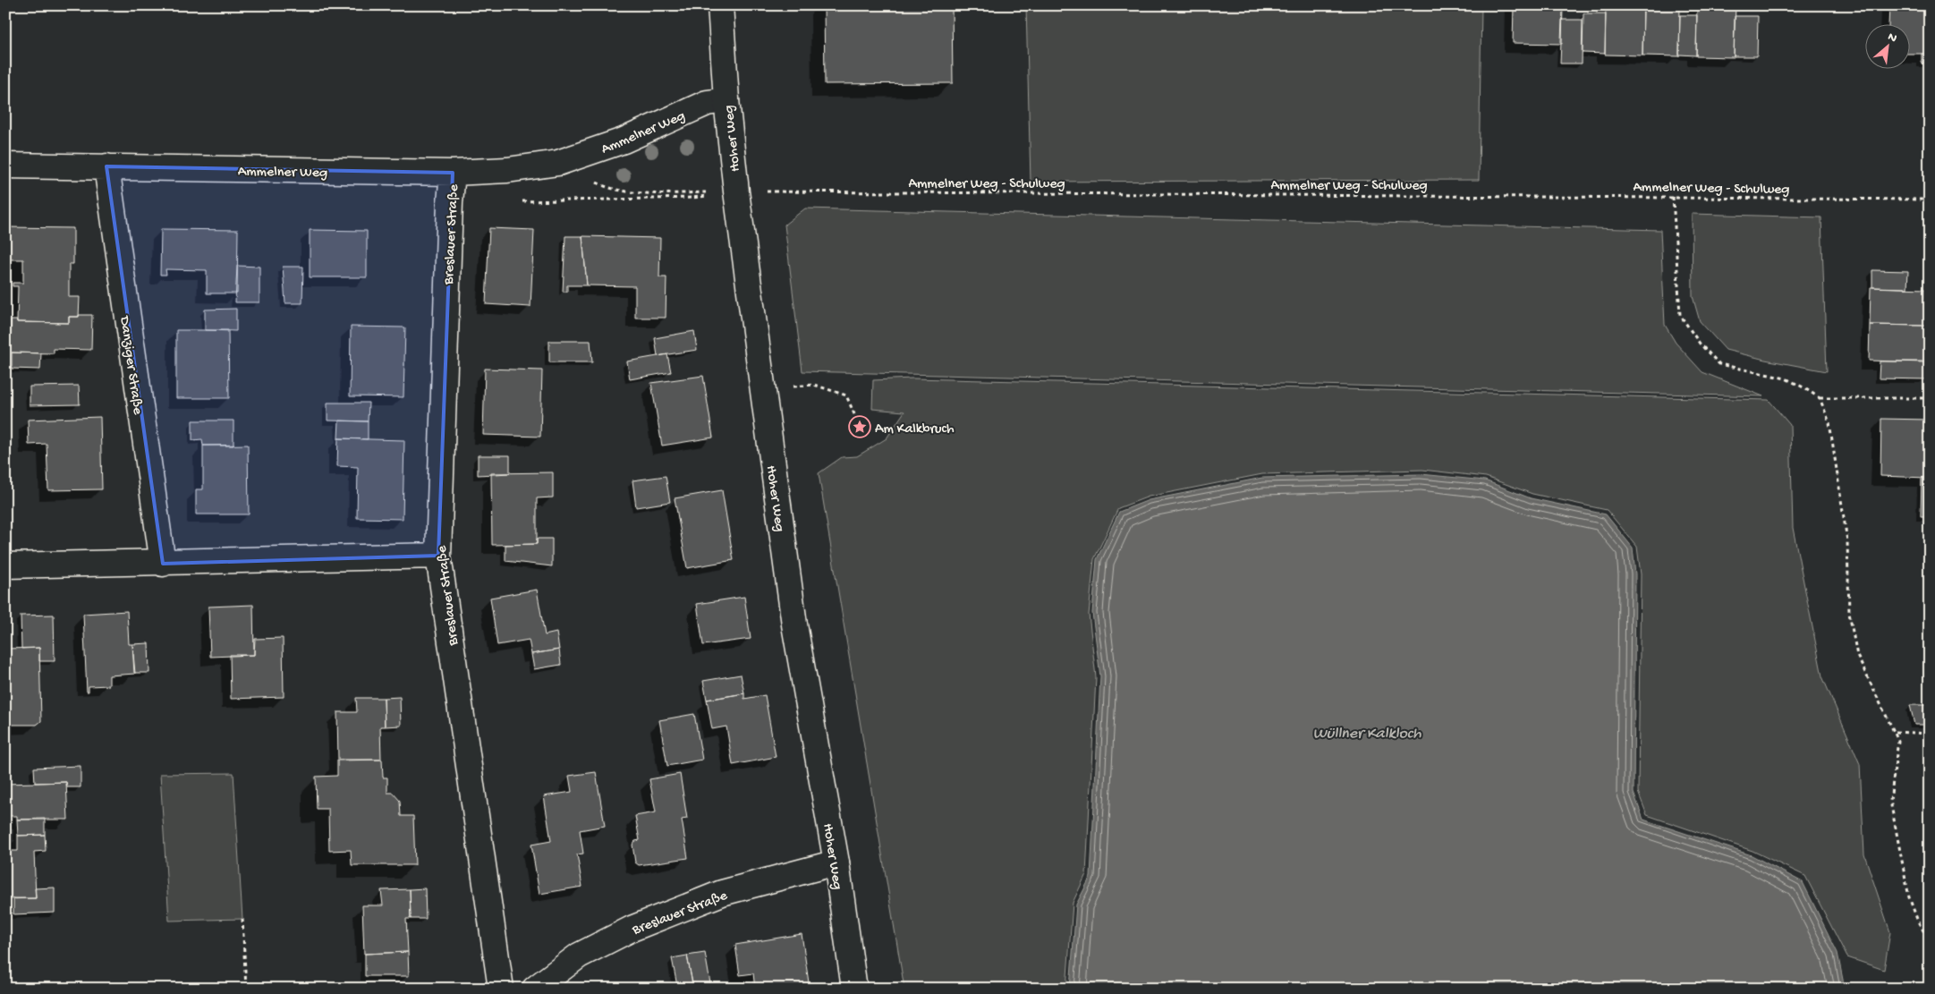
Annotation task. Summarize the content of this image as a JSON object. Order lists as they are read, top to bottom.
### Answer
{
  "streets": {
    "street": [
      "Ammelner Weg",
      "Hoher Weg",
      "Breslauer Straße",
      "Danziger Straße"
    ],
    "path": ["Ammelner Weg - Schulweg"]
  },
  "crossings": [
    ["Ammelner Weg", "Hoher Weg"],
    ["Ammelner Weg", "Breslauer Straße"],
    ["Ammelner Weg", "Danziger Straße"],
    ["Hoher Weg", "Breslauer Straße"]
  ],
  "water": ["Wüllner Kalkloch"],
  "places": {
    "place": ["Am Kalkbruch"]
  },
  "north": "top right"
}
